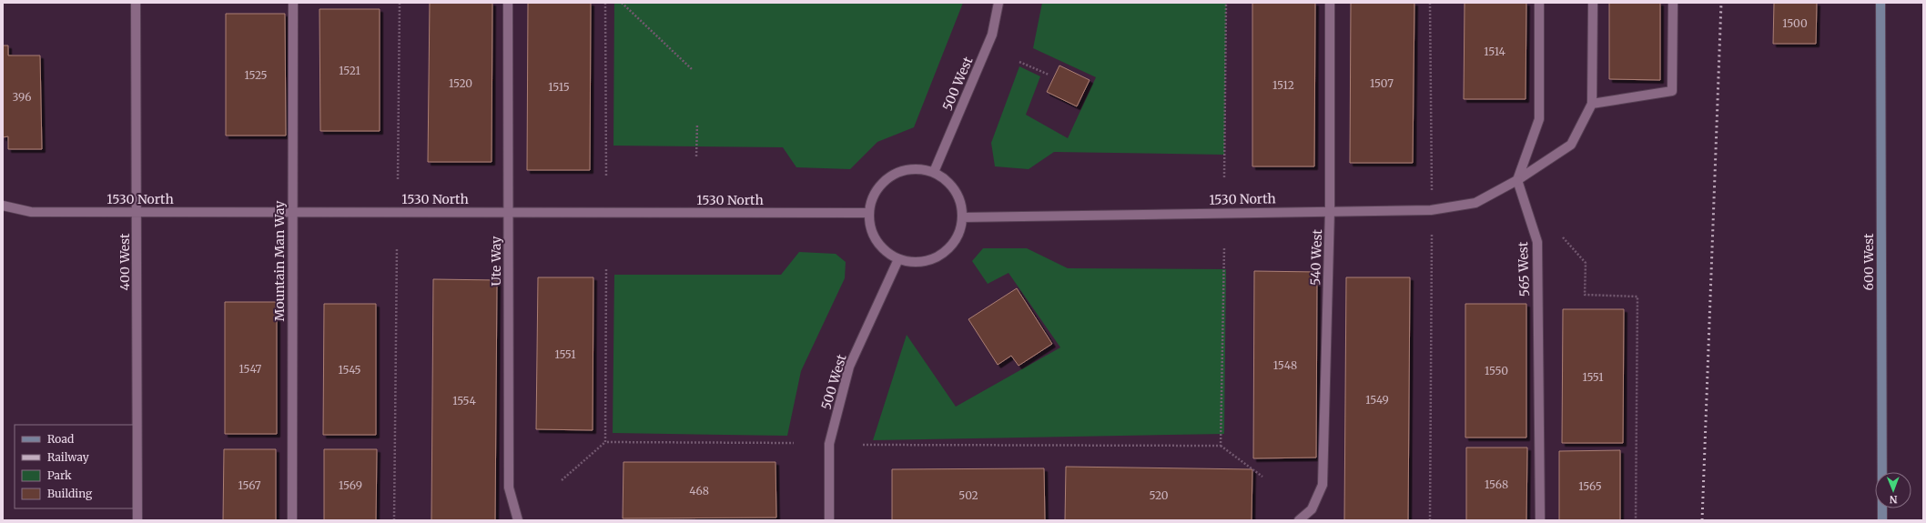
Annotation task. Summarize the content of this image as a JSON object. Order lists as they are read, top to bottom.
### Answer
{
  "streets": {
    "street": [
      "500 West",
      "1530 North",
      "540 West",
      "Mountain Man Way",
      "Ute Way",
      "400 West",
      "600 West",
      "565 West"
    ]
  },
  "crossings": [
    ["500 West", "1530 North"],
    ["1530 North", "540 West"],
    ["1530 North", "Mountain Man Way"],
    ["1530 North", "Ute Way"],
    ["1530 North", "400 West"],
    ["1530 North", "565 West"]
  ],
  "house_numbers": [
    "1500",
    "1514",
    "1521",
    "1525",
    "1520",
    "1507",
    "1512",
    "1515",
    "396",
    "1551",
    "1548",
    "1547",
    "1545",
    "1550",
    "1551",
    "1549",
    "1554",
    "1568",
    "1567",
    "1569",
    "1565",
    "468",
    "502",
    "520"
  ],
  "legend": [
    "Road",
    "Railway",
    "Park",
    "Building"
  ],
  "north": "bottom"
}
